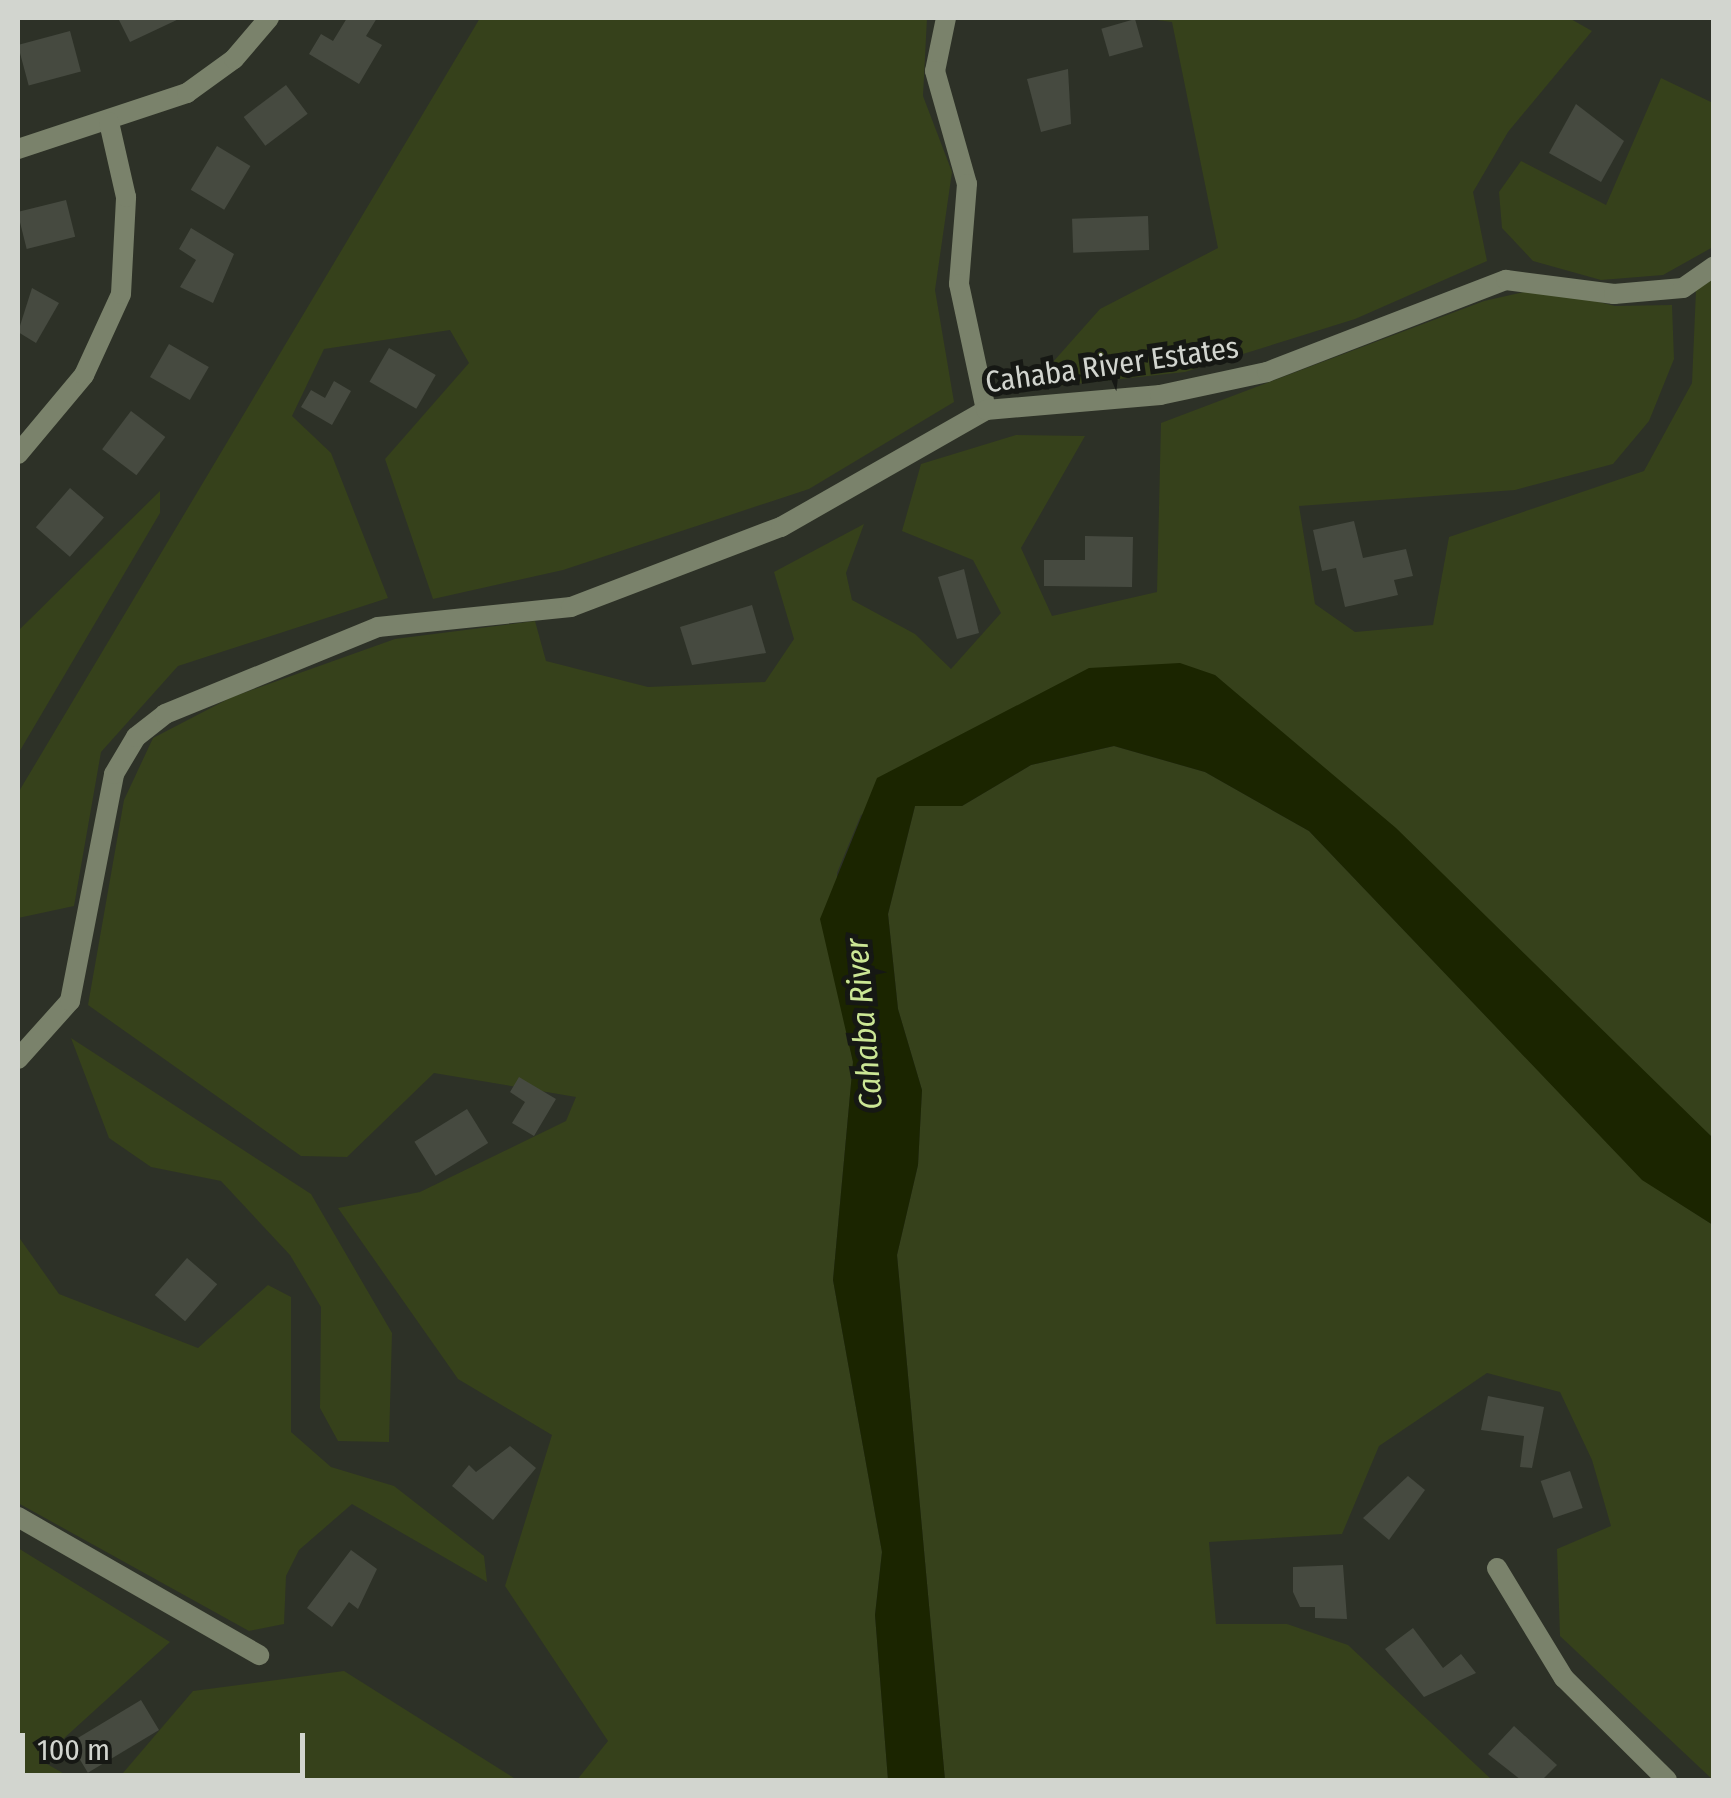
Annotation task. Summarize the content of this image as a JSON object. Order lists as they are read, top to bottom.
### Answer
{
  "streets": {
    "street": ["Cahaba River Estates"]
  },
  "water": ["Cahaba River"],
  "scale_bar": "100 m"
}
